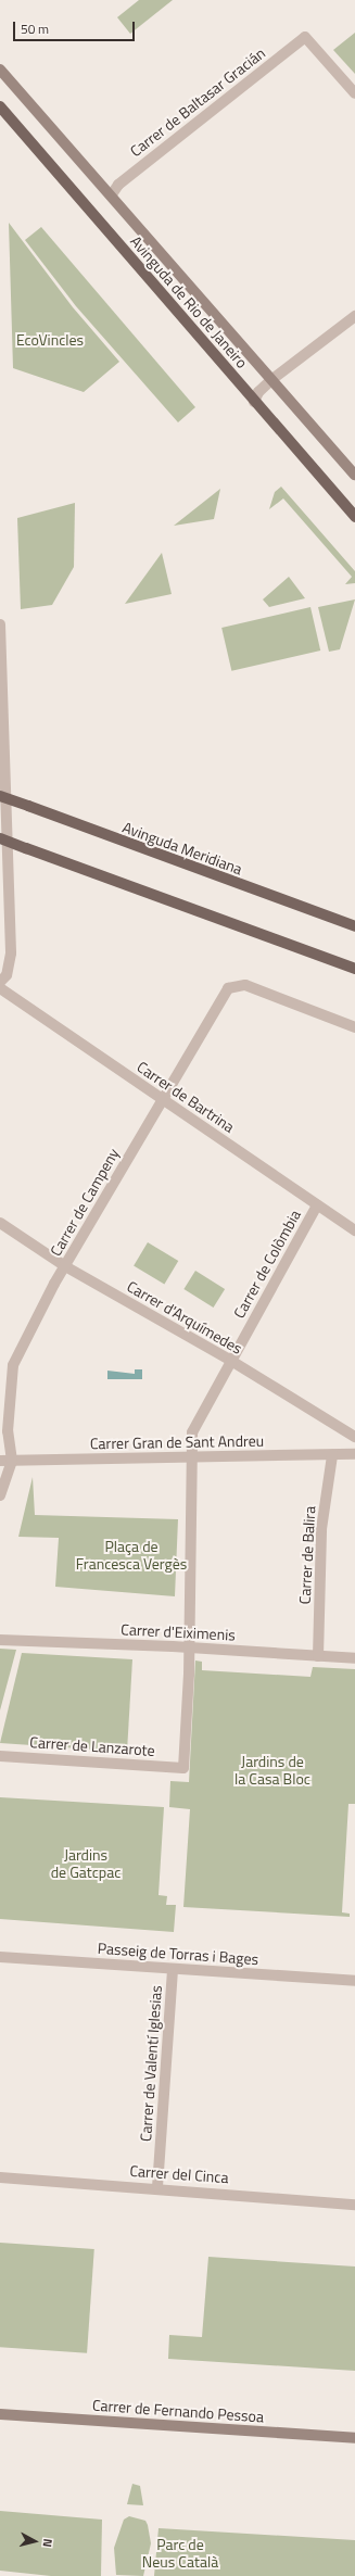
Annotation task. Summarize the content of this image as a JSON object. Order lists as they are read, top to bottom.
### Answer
{
  "streets": {
    "main road": ["Avinguda de Rio de Janeiro", "Avinguda Meridiana", "Carrer de Fernando Pessoa"],
    "street": [
      "Carrer de Baltasar Gracián",
      "Carrer de Bartrina",
      "Carrer de Campeny",
      "Carrer de Colòmbia",
      "Carrer d'Arquímedes",
      "Carrer Gran de Sant Andreu",
      "Carrer de Balira",
      "Carrer d'Eiximenis",
      "Carrer de Lanzarote",
      "Passeig de Torras i Bages",
      "Carrer de Valentí Iglesias",
      "Carrer del Cinca"
    ]
  },
  "crossings": [
    ["Carrer de Baltasar Gracián", "Avinguda de Rio de Janeiro"],
    ["Carrer de Bartrina", "Carrer de Campeny"],
    ["Carrer de Bartrina", "Carrer de Colòmbia"],
    ["Carrer de Campeny", "Carrer d'Arquímedes"],
    ["Carrer de Campeny", "Carrer Gran de Sant Andreu"],
    ["Carrer de Colòmbia", "Carrer d'Arquímedes"],
    ["Carrer de Colòmbia", "Carrer Gran de Sant Andreu"],
    ["Carrer de Colòmbia", "Carrer d'Eiximenis"],
    ["Carrer de Colòmbia", "Carrer de Lanzarote"],
    ["Carrer Gran de Sant Andreu", "Carrer de Balira"],
    ["Carrer de Balira", "Carrer d'Eiximenis"],
    ["Passeig de Torras i Bages", "Carrer de Valentí Iglesias"],
    ["Carrer de Valentí Iglesias", "Carrer del Cinca"]
  ],
  "parks": [
    "EcoVincles",
    "Plaça de Francesca Vergès",
    "Jardins de la Casa Bloc",
    "Jardins de Gatcpac",
    "Parc de Neus Català"
  ],
  "scale_bar": "50 m",
  "north": "right"
}
